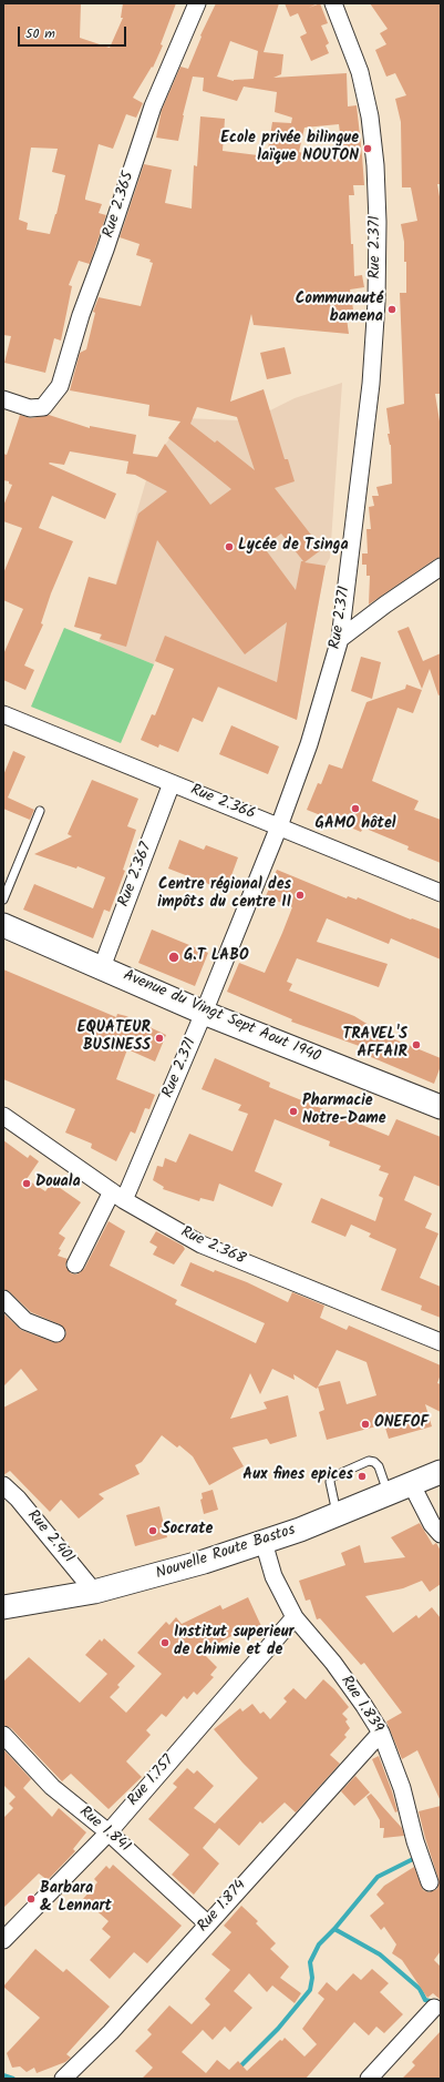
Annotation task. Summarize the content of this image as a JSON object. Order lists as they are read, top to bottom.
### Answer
{
  "streets": {
    "main road": ["Avenue du Vingt Sept Aout 1940", "Nouvelle Route Bastos"],
    "street": [
      "Rue 2.365",
      "Rue 2.371",
      "Rue 2.366",
      "Rue 2.367",
      "Rue 2.368",
      "Rue 2.401",
      "Rue 1.839",
      "Rue 1.757",
      "Rue 1.841",
      "Rue 1.874"
    ]
  },
  "crossings": [
    ["Rue 2.371", "Rue 2.366"],
    ["Rue 2.371", "Avenue du Vingt Sept Aout 1940"],
    ["Rue 2.371", "Rue 2.368"],
    ["Rue 2.366", "Rue 2.367"],
    ["Rue 2.367", "Avenue du Vingt Sept Aout 1940"],
    ["Rue 2.401", "Nouvelle Route Bastos"],
    ["Nouvelle Route Bastos", "Rue 1.839"],
    ["Rue 1.839", "Rue 1.757"],
    ["Rue 1.839", "Rue 1.874"],
    ["Rue 1.757", "Rue 1.841"],
    ["Rue 1.841", "Rue 1.874"]
  ],
  "places": [
    "Ecole privée bilingue laïque NOUTON",
    "Communauté bamena",
    "Lycée de Tsinga",
    "GAMO hôtel",
    "Centre régional des impôts du centre II",
    "G.T LABO",
    "EQUATEUR BUSINESS",
    "TRAVEL'S AFFAIR",
    "Pharmacie Notre-Dame",
    "Douala",
    "ONEFOF",
    "Aux fines epices",
    "Socrate",
    "Institut superieur de chimie et de",
    "Barbara & Lennart"
  ],
  "scale_bar": "50 m"
}
